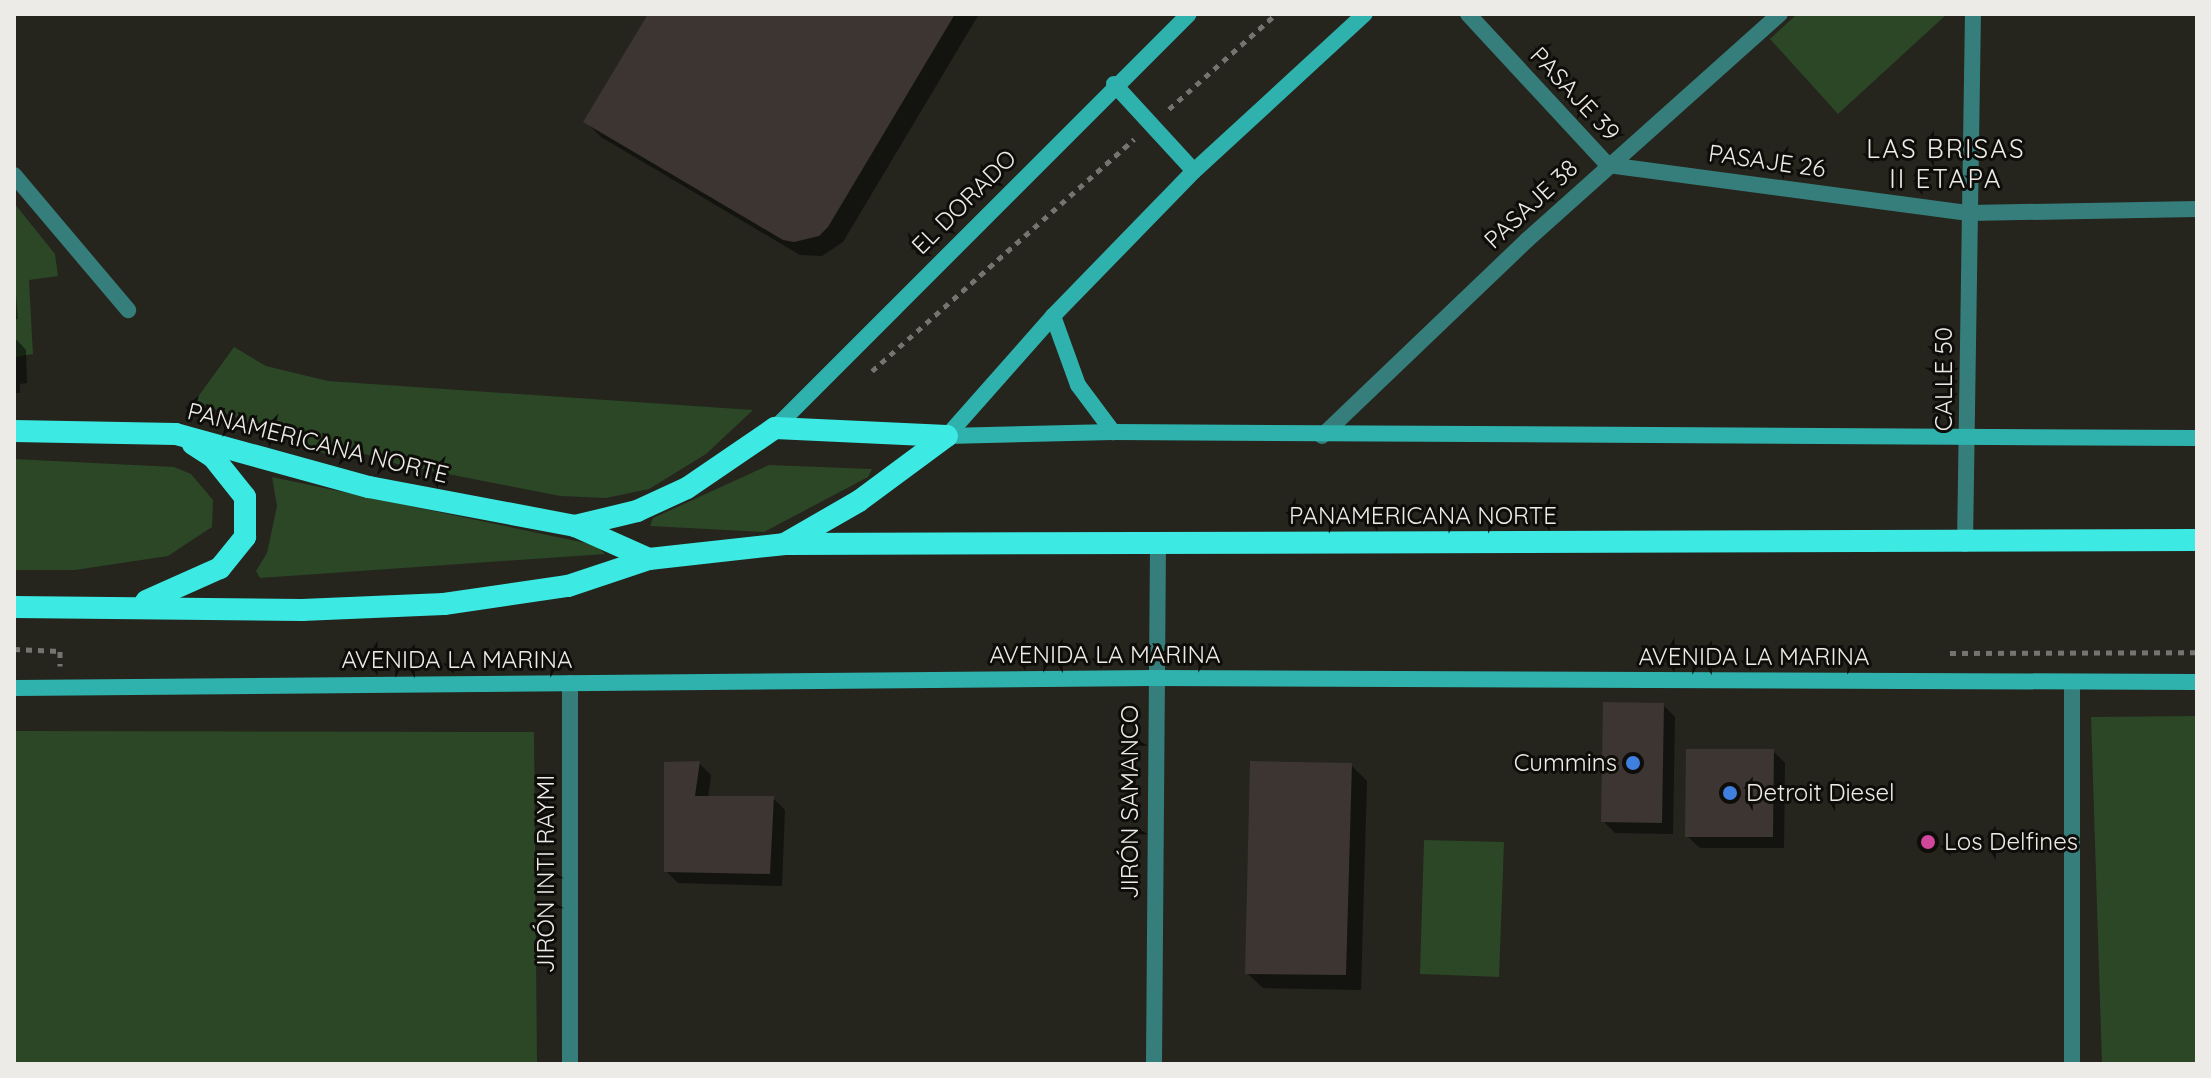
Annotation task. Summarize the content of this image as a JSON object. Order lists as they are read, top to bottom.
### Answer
{
  "streets": {
    "highway": ["PANAMERICANA NORTE"],
    "main road": ["EL DORADO", "AVENIDA LA MARINA"],
    "street": [
      "PASAJE 39",
      "PASAJE 26",
      "PASAJE 38",
      "CALLE 50",
      "JIRÓN SAMANCO",
      "JIRÓN INTI RAYMI"
    ]
  },
  "crossings": [
    ["PASAJE 39", "PASAJE 26"],
    ["PASAJE 39", "PASAJE 38"],
    ["PASAJE 26", "CALLE 50"],
    ["CALLE 50", "PANAMERICANA NORTE"],
    ["PANAMERICANA NORTE", "JIRÓN SAMANCO"],
    ["AVENIDA LA MARINA", "JIRÓN SAMANCO"],
    ["AVENIDA LA MARINA", "JIRÓN INTI RAYMI"]
  ],
  "districts": ["LAS BRISAS II ETAPA"],
  "places": ["Cummins", "Detroit Diesel", "Los Delfines"]
}
